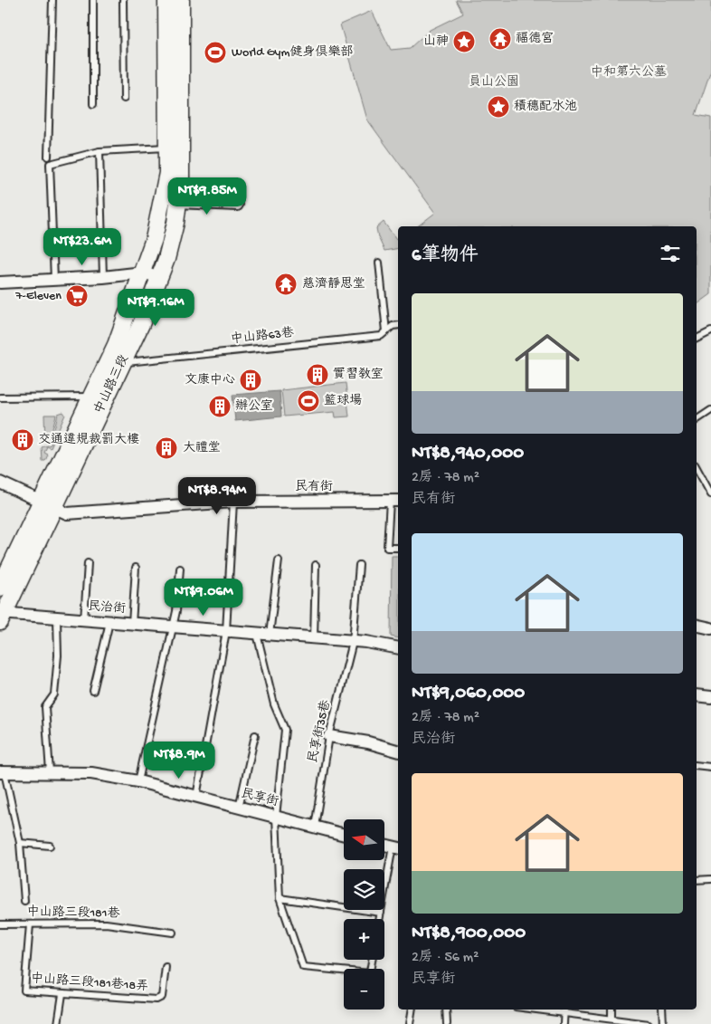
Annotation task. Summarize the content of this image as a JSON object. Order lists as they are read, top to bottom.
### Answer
{
  "streets": {
    "main road": ["中山路三段"],
    "street": ["民有街", "民治街", "民享街"],
    "lane": [
      "中山路63巷",
      "民享街35巷",
      "中山路三段181巷",
      "中山路三段181巷18弄"
    ]
  },
  "crossings": [
    ["中山路63巷", "中山路三段"],
    ["中山路三段", "民有街"],
    ["中山路三段", "民治街"],
    ["民治街", "民享街35巷"],
    ["民享街35巷", "民享街"],
    ["中山路三段181巷", "中山路三段181巷18弄"]
  ],
  "parks": ["中和第六公墓", "員山公園"],
  "places": {
    "temple": ["福德宮", "慈濟靜思堂"],
    "place": ["山神", "積穗配水池"],
    "sports": ["World Gym健身俱樂部", "籃球場"],
    "supermarket": ["7-Eleven"],
    "building": [
      "實習教室",
      "文康中心",
      "辦公室",
      "交通違規裁罰大樓",
      "大禮堂"
    ]
  },
  "north": "left",
  "page": {
    "price": [
      "NT$9.85M",
      "NT$23.6M",
      "NT$9.16M",
      "NT$8.94M",
      "NT$9.06M",
      "NT$8.9M"
    ],
    "heading": "6筆物件",
    "list": [
      {
        "name": "NT$8,940,000",
        "note": "2房 · 78 m² · 民有街"
      },
      {
        "name": "NT$9,060,000",
        "note": "2房 · 78 m² · 民治街"
      },
      {
        "name": "NT$8,900,000",
        "note": "2房 · 56 m² · 民享街"
      }
    ],
    "map_buttons": ["+", "−"]
  }
}
